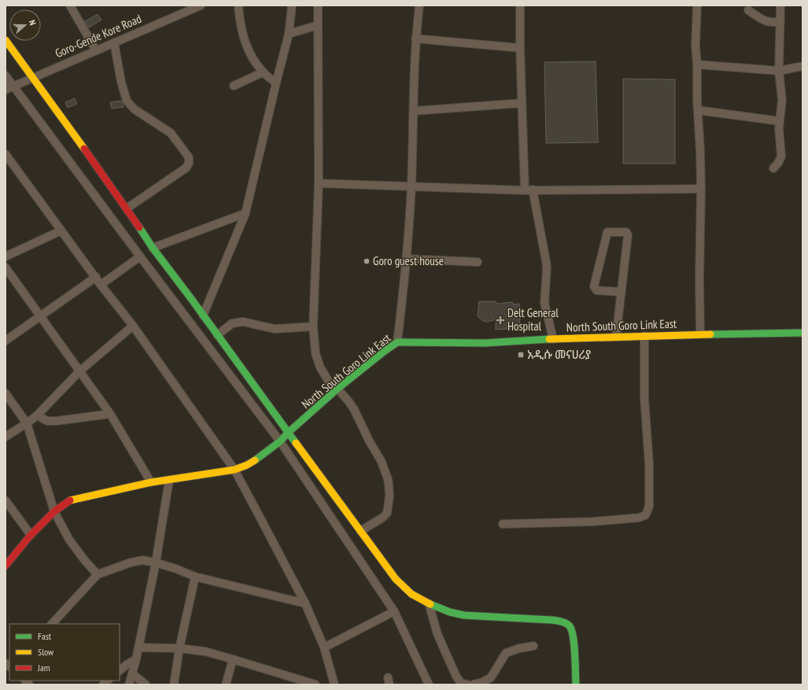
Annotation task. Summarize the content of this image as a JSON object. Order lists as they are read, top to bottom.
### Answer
{
  "streets": {
    "street": ["Goro-Gende Kore Road", "North South Goro Link East"]
  },
  "places": {
    "other": ["Goro guest house"],
    "health": ["Delt General Hospital"],
    "transit": ["አዲሱ መናሀሪያ"]
  },
  "legend": ["Fast", "Slow", "Jam"],
  "north": "right"
}
